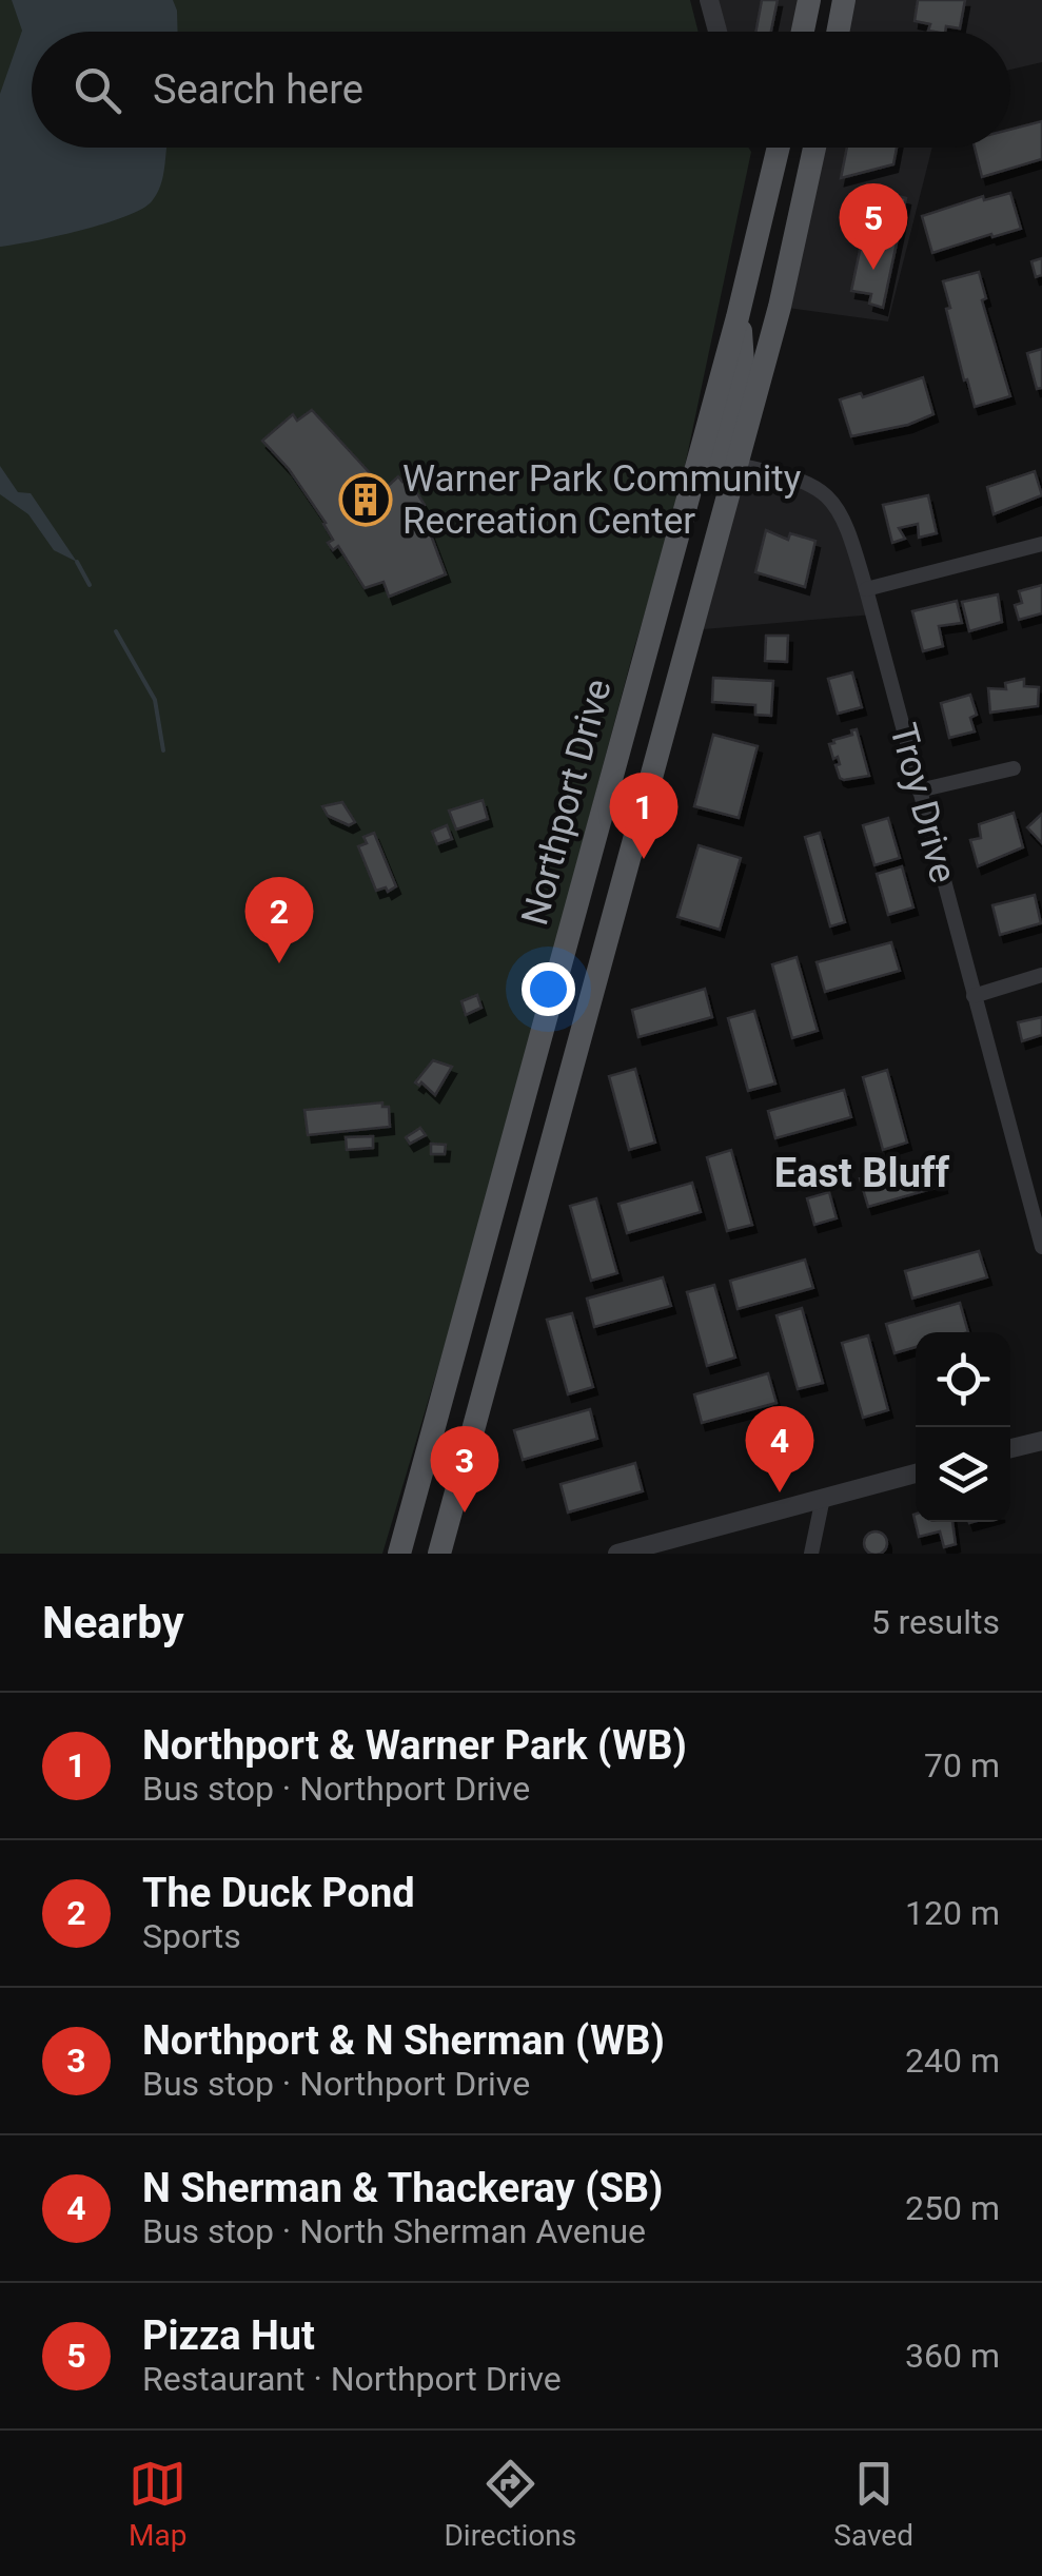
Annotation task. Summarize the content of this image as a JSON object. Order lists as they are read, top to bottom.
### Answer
{
  "streets": {
    "main road": ["Northport Drive"],
    "street": ["Troy Drive"]
  },
  "crossings": [
    ["Northport Drive", "Troy Drive"]
  ],
  "districts": ["East Bluff"],
  "places": {
    "building": ["Warner Park Community Recreation Center"]
  },
  "page": {
    "search": "Search here",
    "pins": [
      "5",
      "1",
      "2",
      "4",
      "3"
    ],
    "heading": ["Nearby", "5 results"],
    "list": [
      {
        "mark": "1",
        "name": "Northport & Warner Park (WB)",
        "note": "Bus stop · Northport Drive",
        "value": "70 m"
      },
      {
        "mark": "2",
        "name": "The Duck Pond",
        "note": "Sports",
        "value": "120 m"
      },
      {
        "mark": "3",
        "name": "Northport & N Sherman (WB)",
        "note": "Bus stop · Northport Drive",
        "value": "240 m"
      },
      {
        "mark": "4",
        "name": "N Sherman & Thackeray (SB)",
        "note": "Bus stop · North Sherman Avenue",
        "value": "250 m"
      },
      {
        "mark": "5",
        "name": "Pizza Hut",
        "note": "Restaurant · Northport Drive",
        "value": "360 m"
      }
    ],
    "nav": ["Map", "Directions", "Saved"]
  }
}
